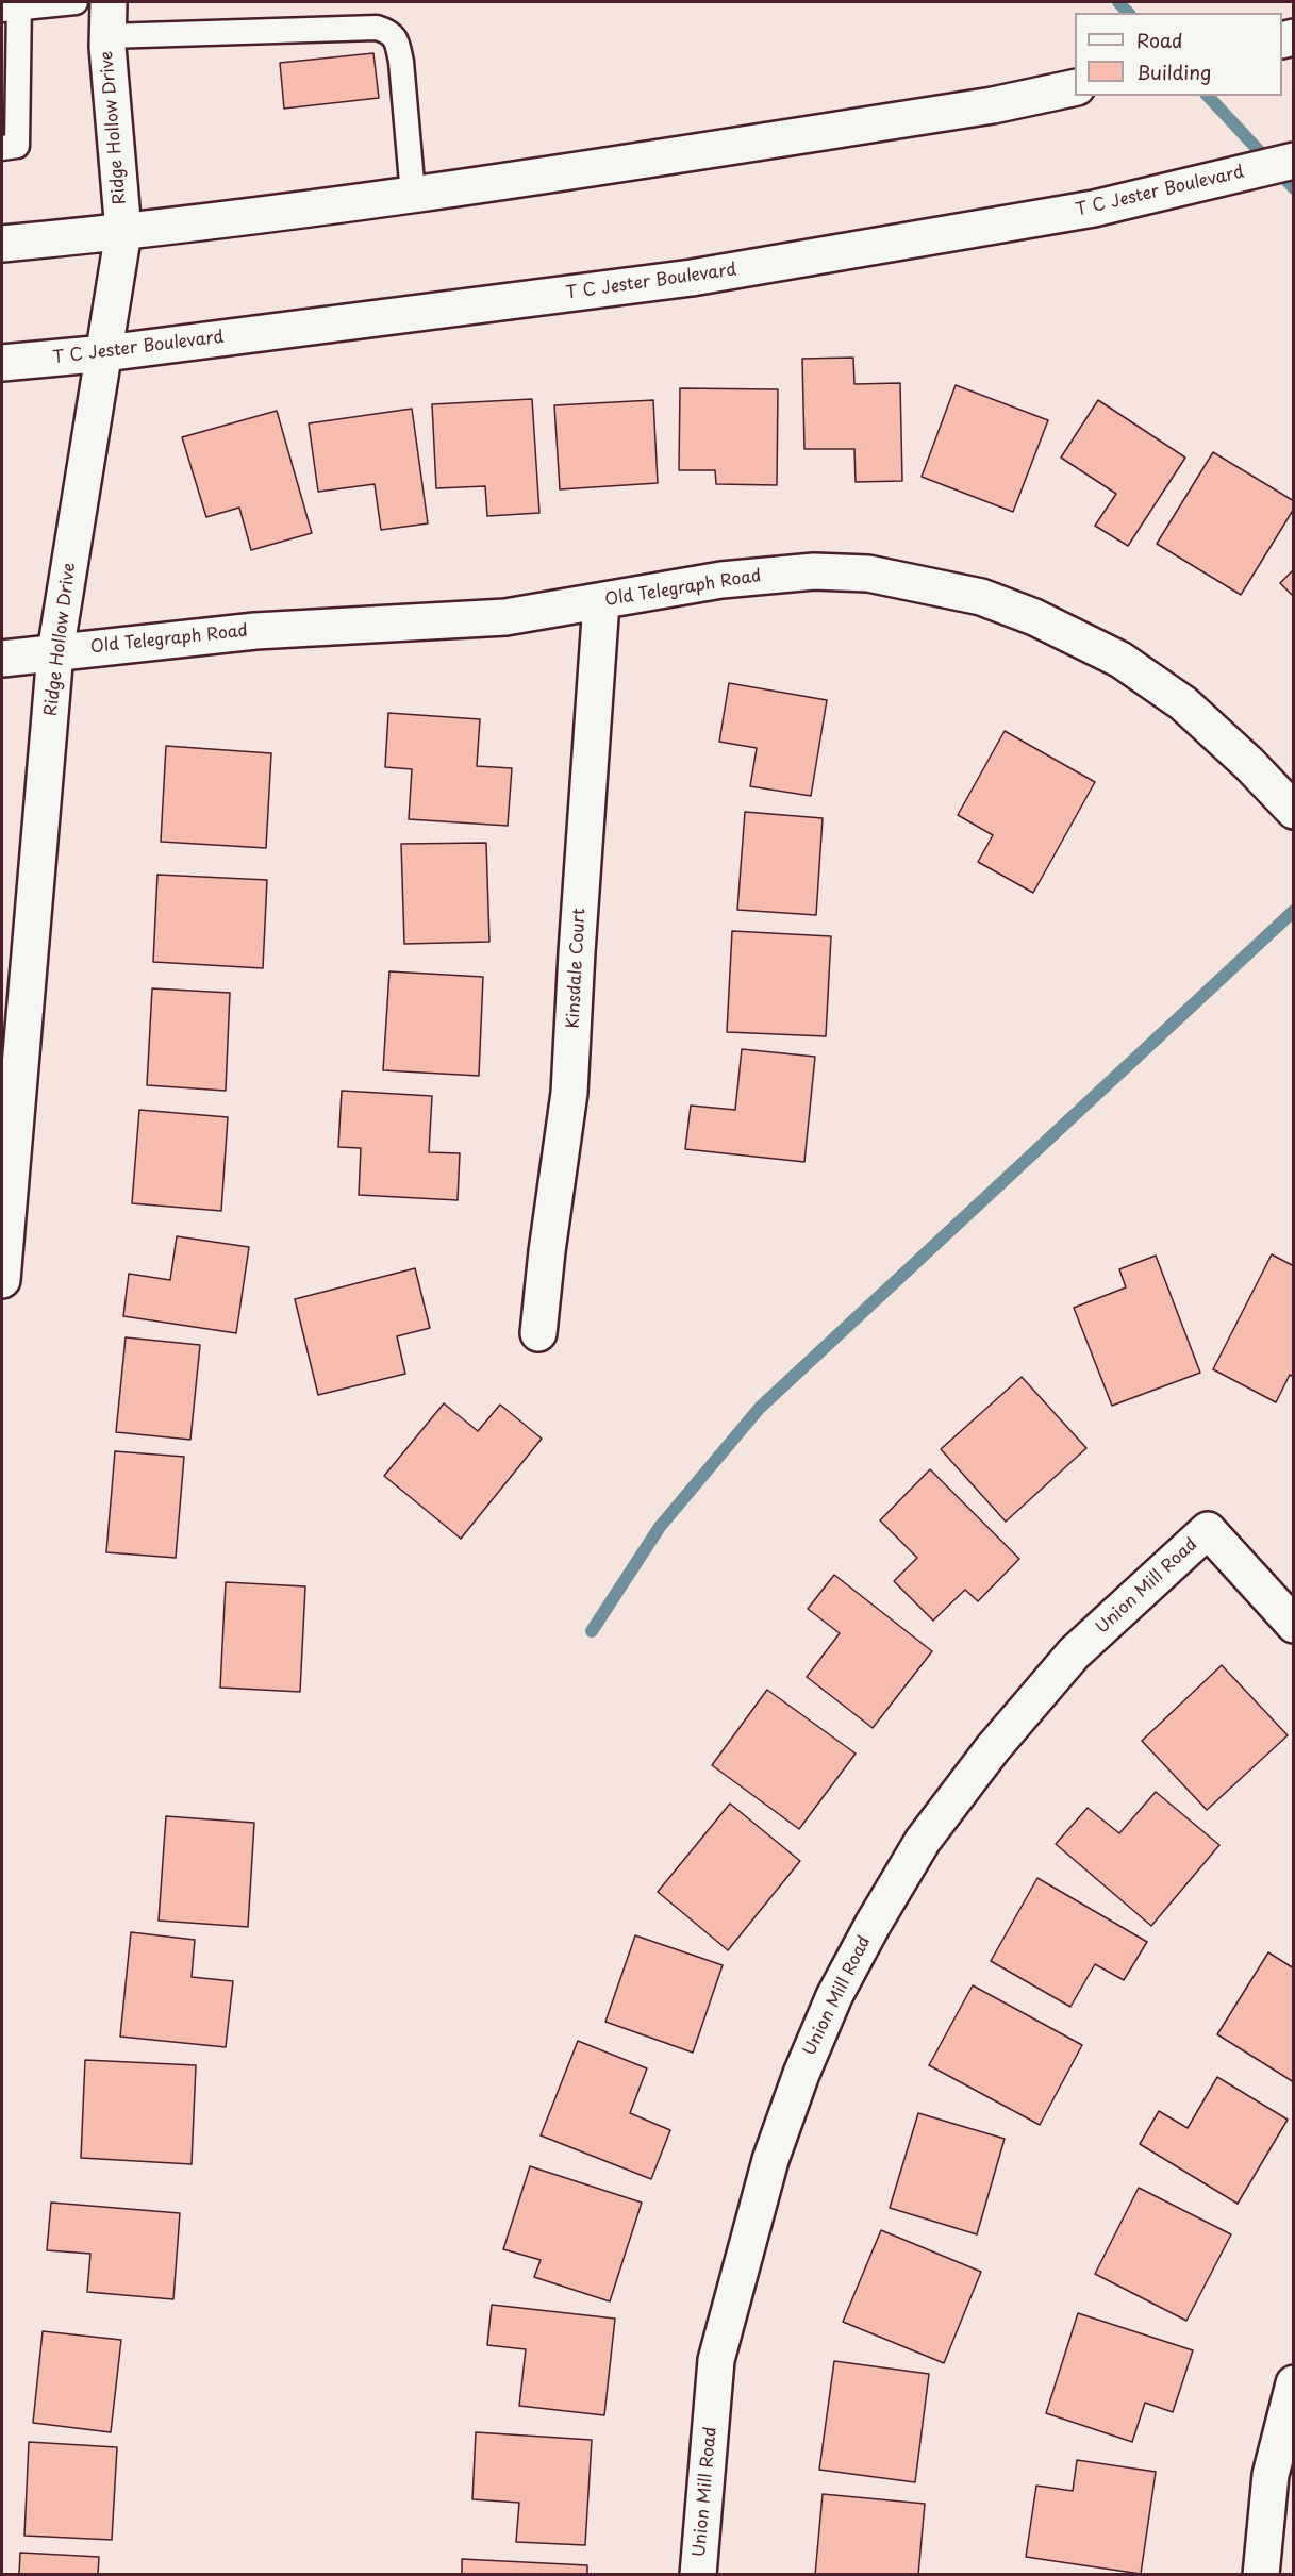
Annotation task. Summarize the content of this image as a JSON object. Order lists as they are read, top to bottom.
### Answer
{
  "streets": {
    "street": [
      "Ridge Hollow Drive",
      "T C Jester Boulevard",
      "Old Telegraph Road",
      "Kinsdale Court",
      "Union Mill Road"
    ]
  },
  "crossings": [
    ["Ridge Hollow Drive", "T C Jester Boulevard"],
    ["Ridge Hollow Drive", "Old Telegraph Road"],
    ["Old Telegraph Road", "Kinsdale Court"]
  ],
  "legend": ["Road", "Building"]
}
